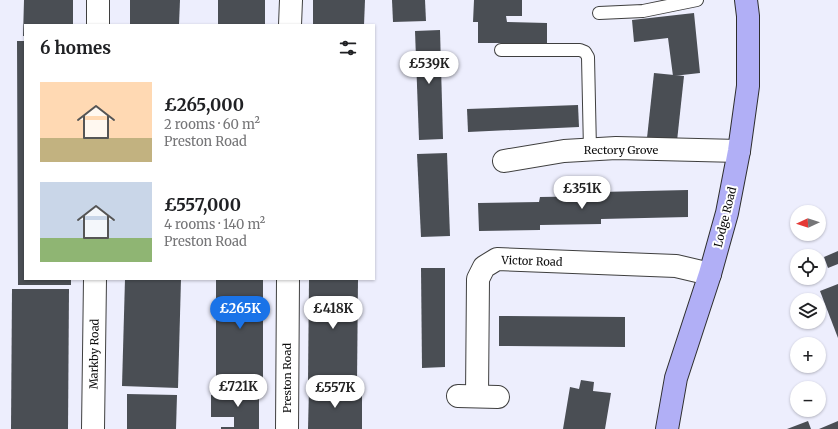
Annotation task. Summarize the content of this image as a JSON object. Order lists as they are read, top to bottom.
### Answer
{
  "streets": {
    "street": [
      "Rectory Grove",
      "Lodge Road",
      "Victor Road",
      "Markby Road",
      "Preston Road"
    ]
  },
  "crossings": [
    ["Rectory Grove", "Lodge Road"],
    ["Lodge Road", "Victor Road"]
  ],
  "north": "left",
  "page": {
    "heading": "6 homes",
    "price": [
      "£539K",
      "£351K",
      "£265K",
      "£418K",
      "£721K",
      "£557K"
    ],
    "list": [
      {
        "name": "£265,000",
        "note": "2 rooms · 60 m² · Preston Road"
      },
      {
        "name": "£557,000",
        "note": "4 rooms · 140 m² · Preston Road"
      }
    ],
    "map_buttons": ["+", "−"]
  }
}
